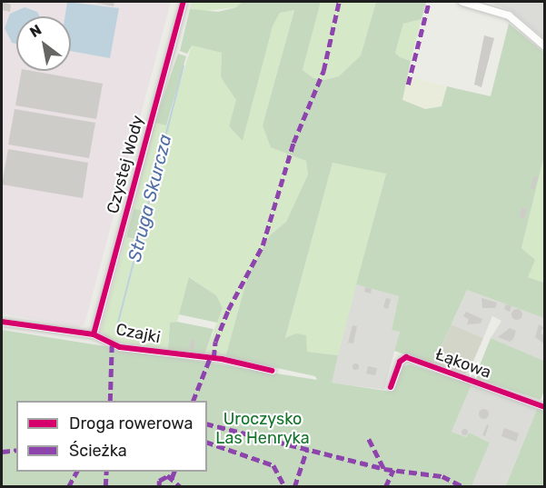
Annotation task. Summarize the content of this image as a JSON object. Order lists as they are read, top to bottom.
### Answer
{
  "streets": {
    "street": ["Czystej Wody", "Czajki", "Łąkowa"]
  },
  "crossings": [
    ["Czystej Wody", "Czajki"]
  ],
  "water": ["Struga Skurcza"],
  "parks": ["Uroczysko Las Henryka"],
  "legend": ["Droga rowerowa", "Ścieżka"],
  "north": "top left"
}
